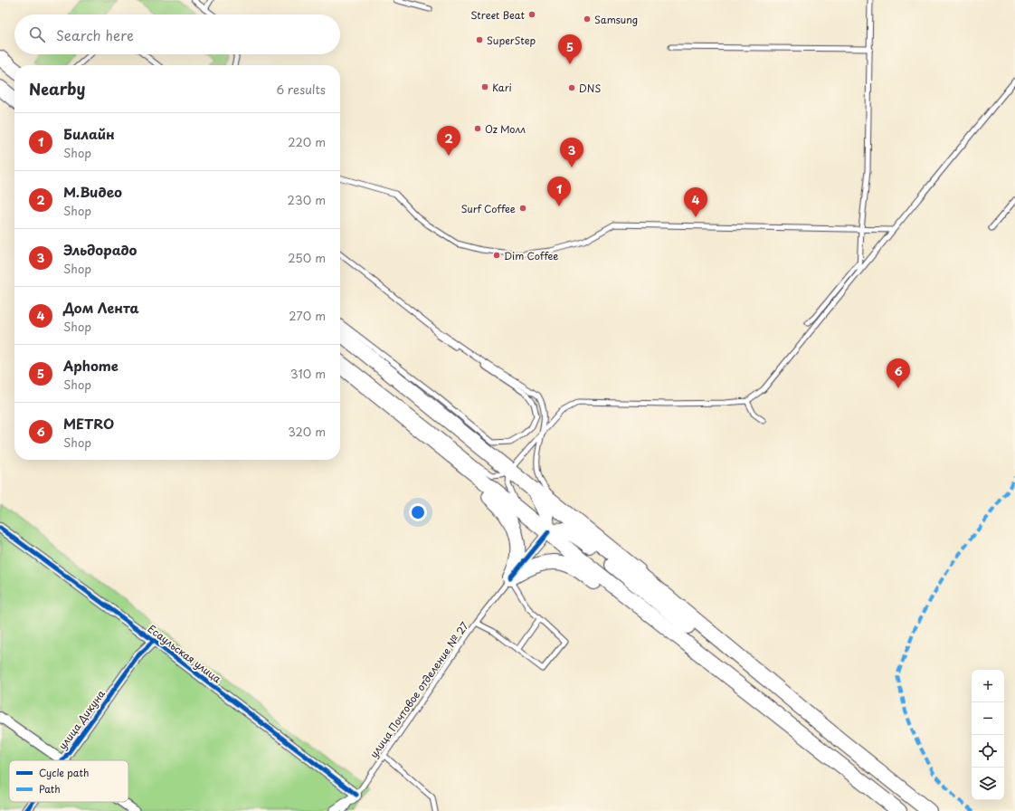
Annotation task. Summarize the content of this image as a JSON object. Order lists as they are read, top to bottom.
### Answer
{
  "streets": {
    "street": ["Есаульская улица", "улица Дикуна"],
    "lane": ["улица Почтовое отделение № 27"]
  },
  "crossings": [
    ["Есаульская улица", "улица Почтовое отделение № 27"],
    ["Есаульская улица", "улица Дикуна"]
  ],
  "places": [
    "Street Beat",
    "Samsung",
    "SuperStep",
    "Kari",
    "DNS",
    "Oz Молл",
    "Surf Coffee",
    "Dim Coffee"
  ],
  "legend": ["Cycle path", "Path"],
  "page": {
    "search": "Search here",
    "pins": [
      "5",
      "2",
      "3",
      "1",
      "4",
      "6"
    ],
    "heading": ["Nearby", "6 results"],
    "list": [
      {
        "mark": "1",
        "name": "Билайн",
        "note": "Shop",
        "value": "220 m"
      },
      {
        "mark": "2",
        "name": "М.Видео",
        "note": "Shop",
        "value": "230 m"
      },
      {
        "mark": "3",
        "name": "Эльдорадо",
        "note": "Shop",
        "value": "250 m"
      },
      {
        "mark": "4",
        "name": "Дом Лента",
        "note": "Shop",
        "value": "270 m"
      },
      {
        "mark": "5",
        "name": "Aphome",
        "note": "Shop",
        "value": "310 m"
      },
      {
        "mark": "6",
        "name": "METRO",
        "note": "Shop",
        "value": "320 m"
      }
    ],
    "map_buttons": ["+", "−"]
  }
}
